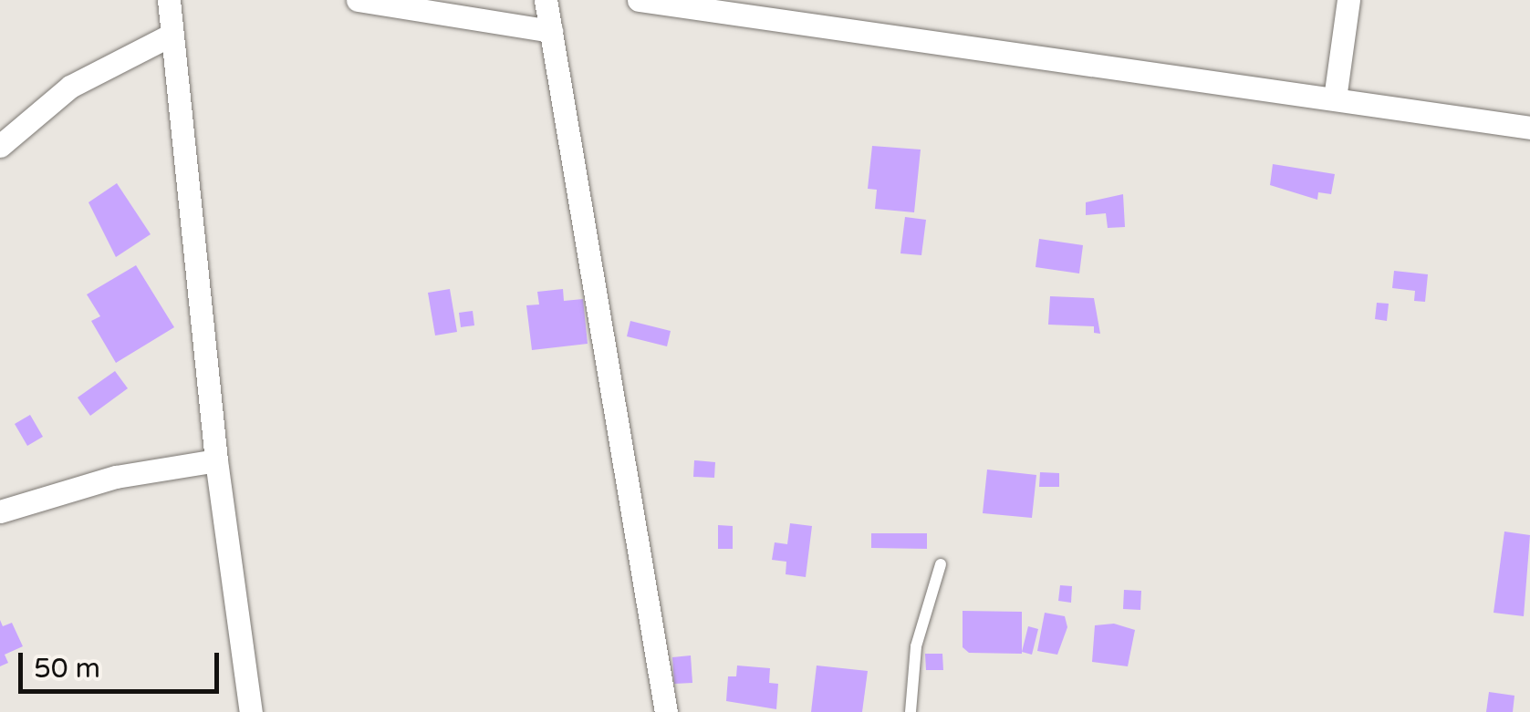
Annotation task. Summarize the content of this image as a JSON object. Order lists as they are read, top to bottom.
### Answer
{
  "scale_bar": "50 m"
}
